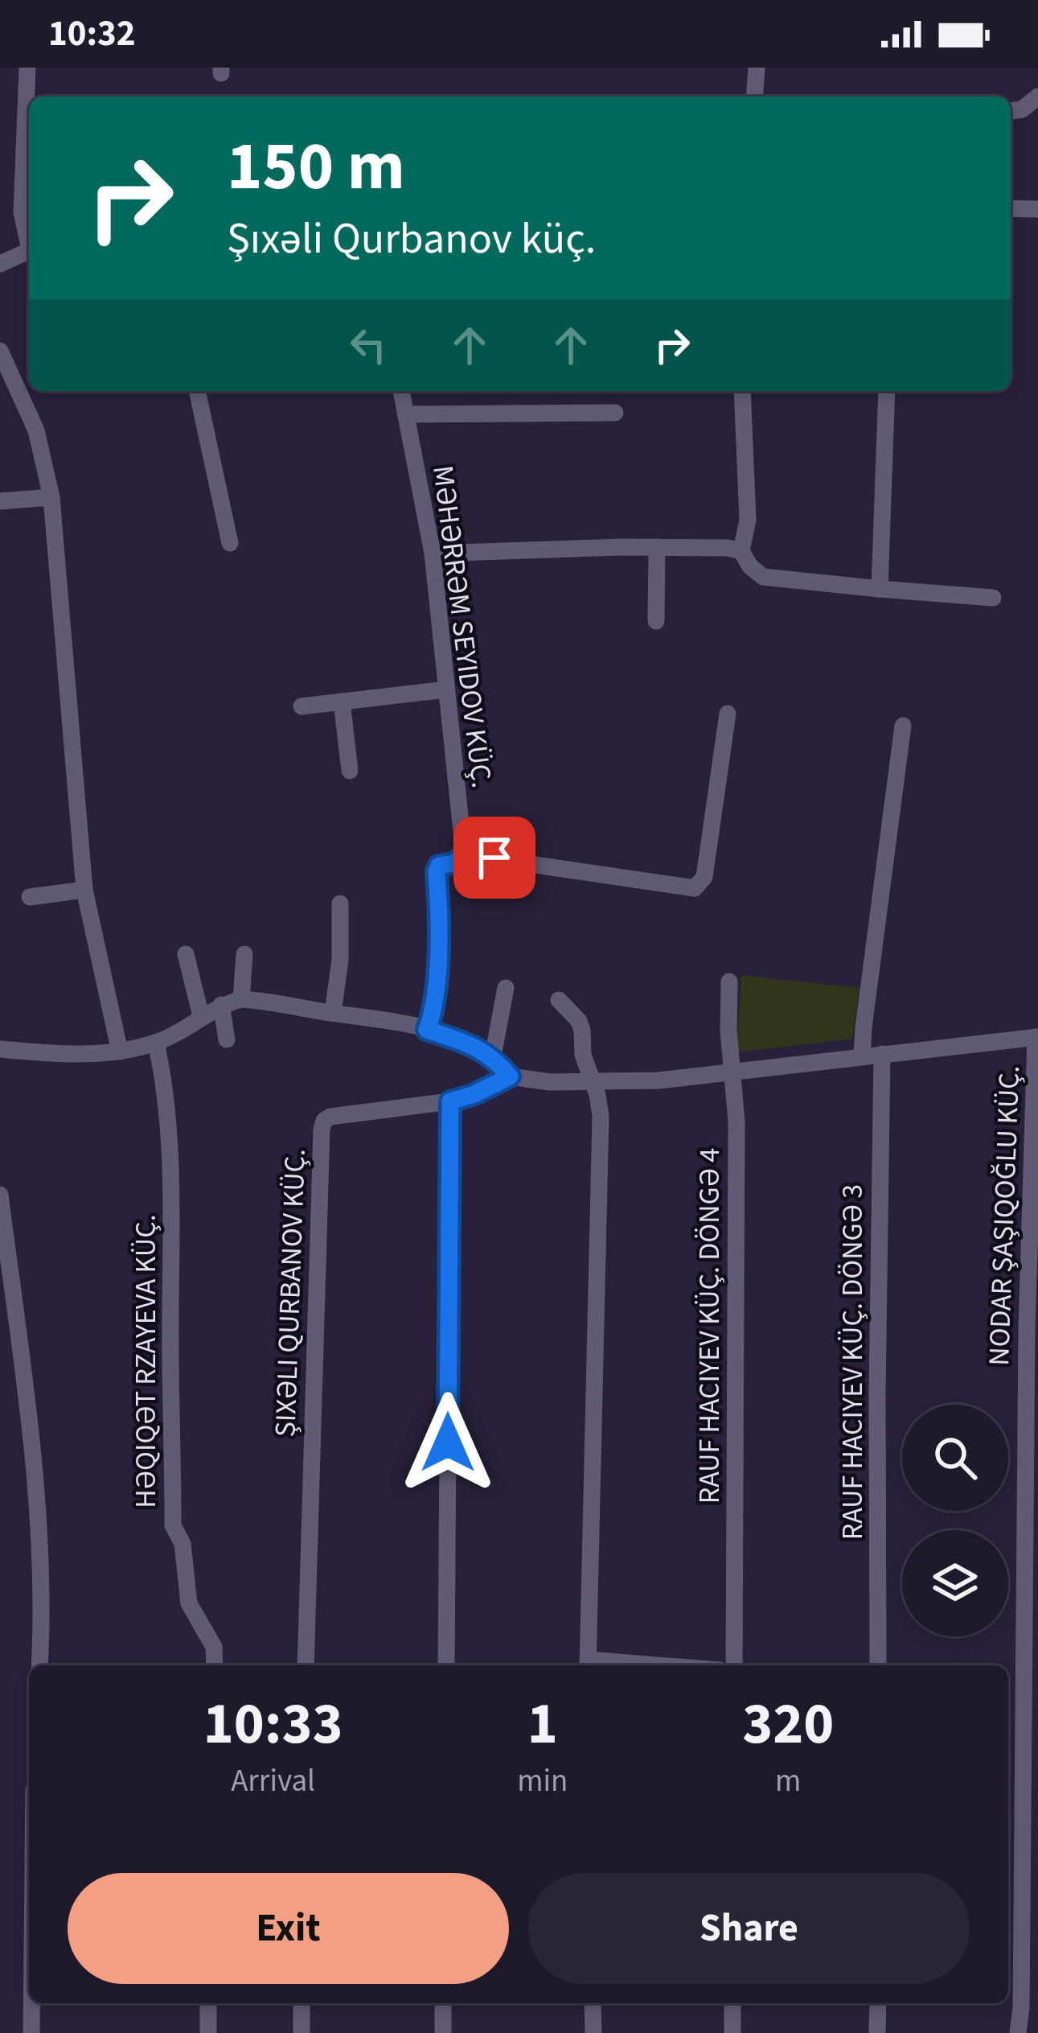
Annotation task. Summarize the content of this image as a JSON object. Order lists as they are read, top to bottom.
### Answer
{
  "streets": {
    "street": ["MƏHƏRRƏM SEYIDOV KÜÇ.", "HƏQIQƏT RZAYEVA KÜÇ."]
  },
  "page": {
    "status": "10:32",
    "turn": ["150 m", "Şıxəli Qurbanov küç."],
    "eta": [
      "10:33",
      "Arrival",
      "1",
      "min",
      "320",
      "m"
    ],
    "buttons": ["Exit", "Share"]
  }
}
